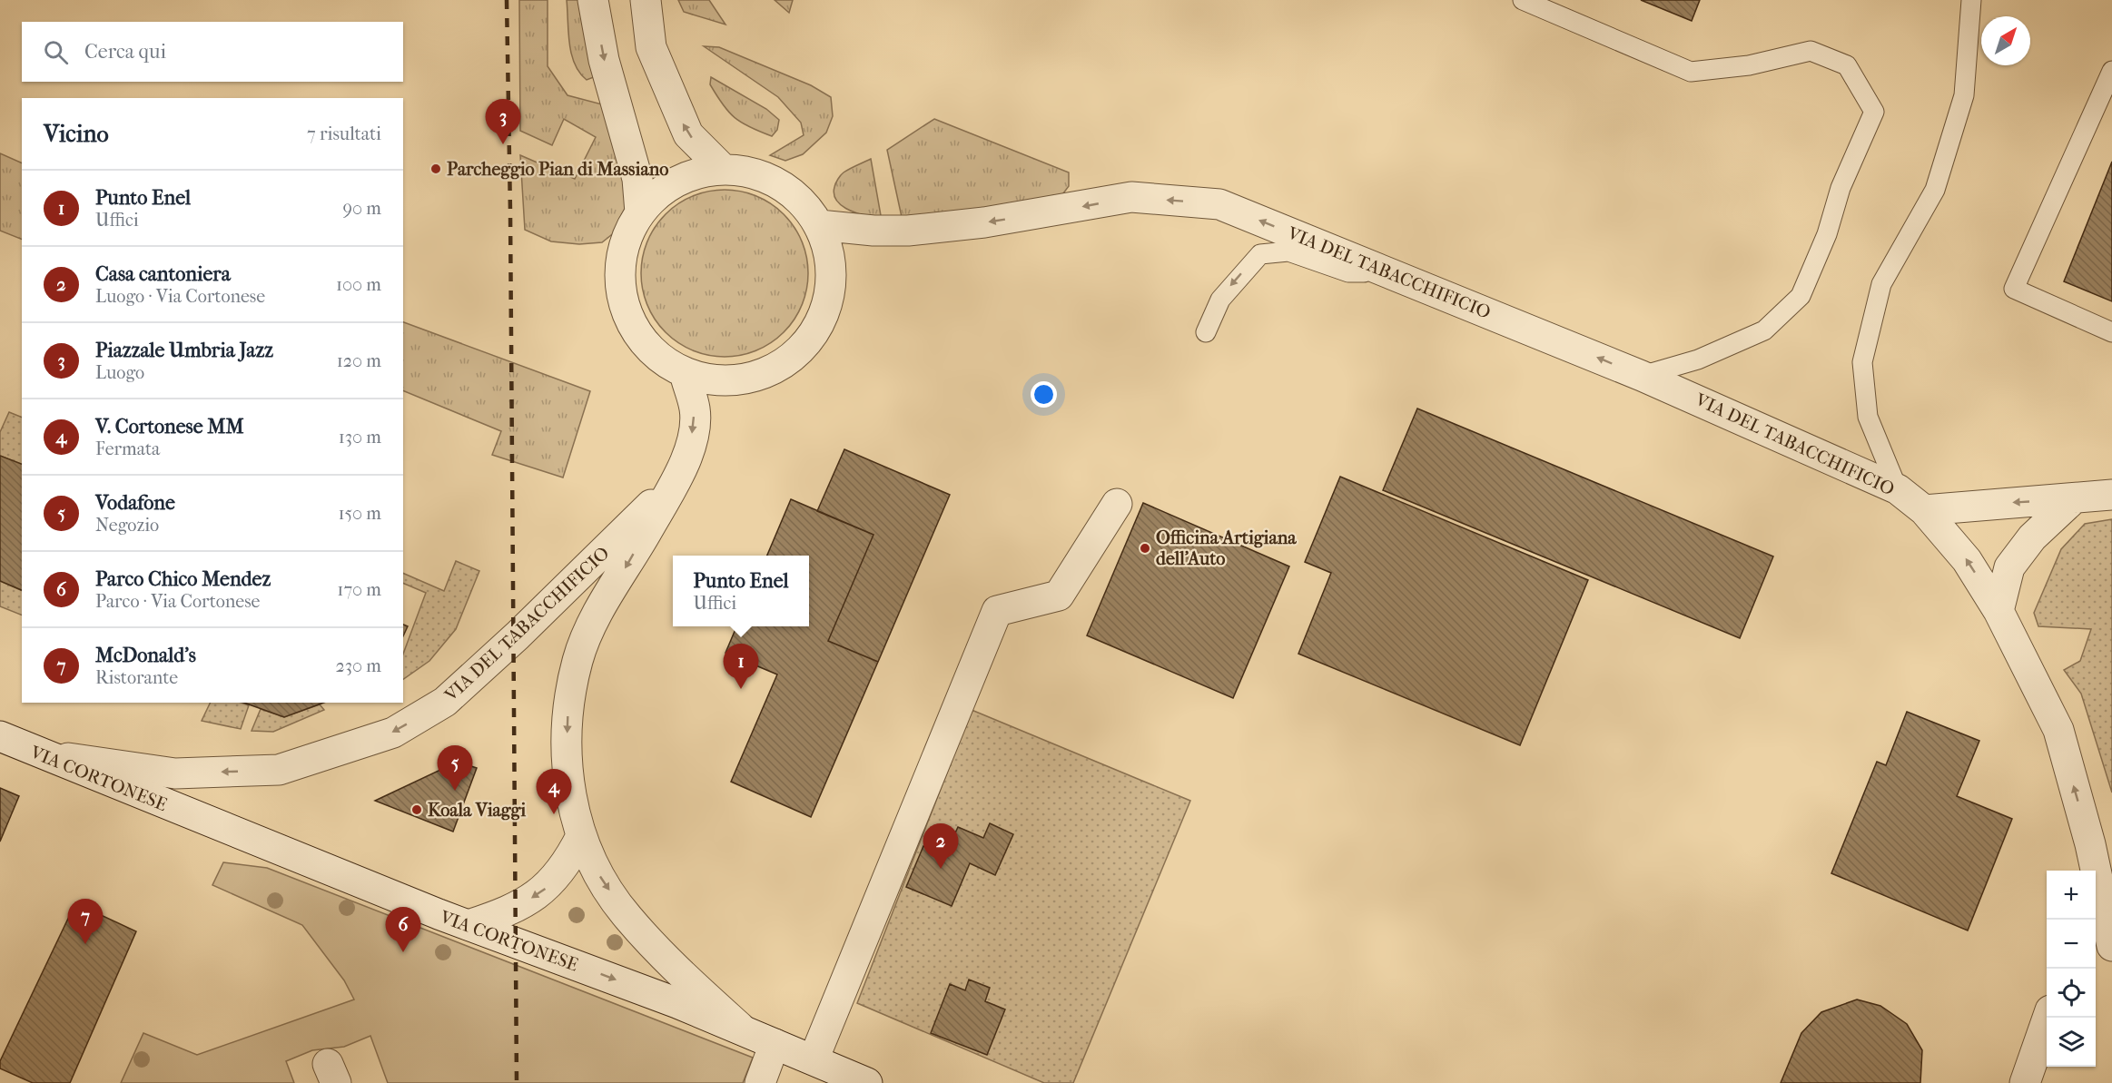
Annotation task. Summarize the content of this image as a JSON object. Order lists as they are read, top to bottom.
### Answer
{
  "streets": {
    "street": ["VIA DEL TABACCHIFICIO", "VIA CORTONESE"]
  },
  "crossings": [
    ["VIA DEL TABACCHIFICIO", "VIA CORTONESE"]
  ],
  "places": ["Parcheggio Pian di Massiano", "Officina Artigiana dell'Auto", "Koala Viaggi"],
  "north": "top right",
  "page": {
    "search": "Cerca qui",
    "heading": ["Vicino", "7 risultati"],
    "pins": [
      "3",
      "1",
      "5",
      "4",
      "2",
      "7",
      "6"
    ],
    "list": [
      {
        "mark": "1",
        "name": "Punto Enel",
        "note": "Uffici",
        "value": "90 m"
      },
      {
        "mark": "2",
        "name": "Casa cantoniera",
        "note": "Luogo · Via Cortonese",
        "value": "100 m"
      },
      {
        "mark": "3",
        "name": "Piazzale Umbria Jazz",
        "note": "Luogo",
        "value": "120 m"
      },
      {
        "mark": "4",
        "name": "V. Cortonese MM",
        "note": "Fermata",
        "value": "130 m"
      },
      {
        "mark": "5",
        "name": "Vodafone",
        "note": "Negozio",
        "value": "150 m"
      },
      {
        "mark": "6",
        "name": "Parco Chico Mendez",
        "note": "Parco · Via Cortonese",
        "value": "170 m"
      },
      {
        "mark": "7",
        "name": "McDonald's",
        "note": "Ristorante",
        "value": "230 m"
      }
    ],
    "popup": ["Punto Enel", "Uffici"],
    "map_buttons": ["+", "−"]
  }
}
